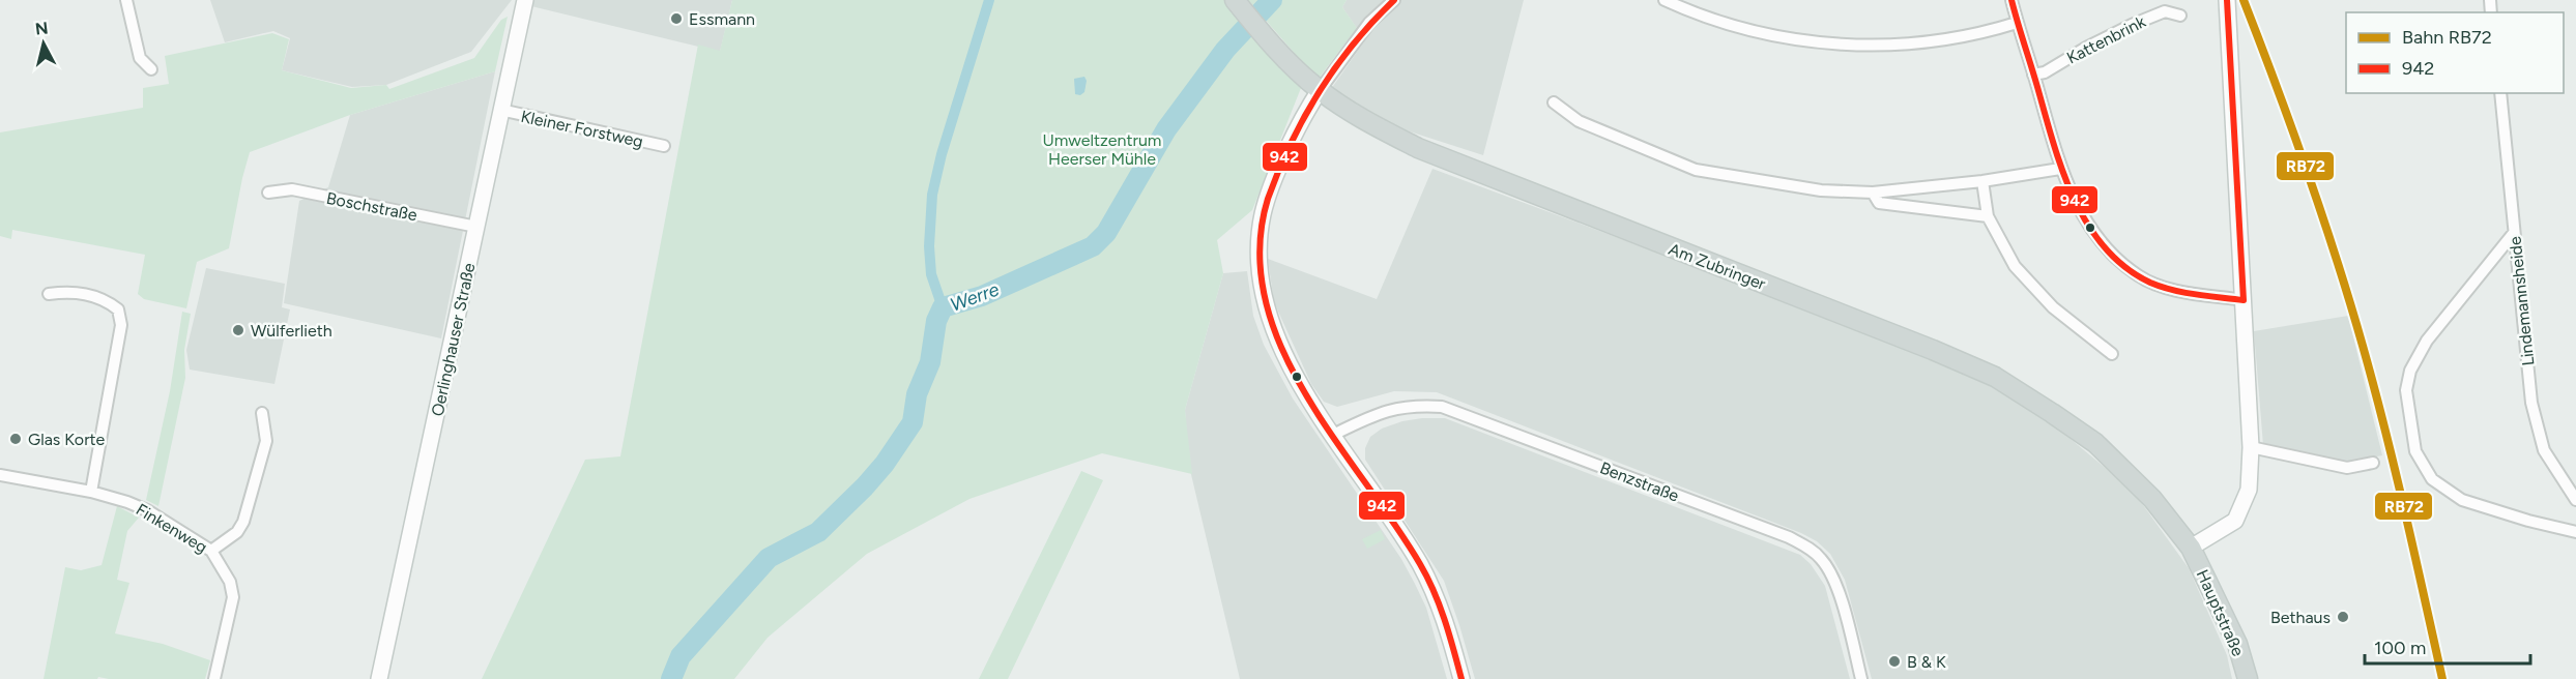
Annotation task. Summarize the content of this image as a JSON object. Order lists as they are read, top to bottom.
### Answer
{
  "streets": {
    "main road": ["Am Zubringer", "Hauptstraße"],
    "street": [
      "Kattenbrink",
      "Kleiner Forstweg",
      "Boschstraße",
      "Lindemannsheide",
      "Oerlinghauser Straße",
      "Benzstraße",
      "Finkenweg"
    ]
  },
  "crossings": [
    ["Kleiner Forstweg", "Oerlinghauser Straße"],
    ["Boschstraße", "Oerlinghauser Straße"],
    ["Am Zubringer", "Hauptstraße"]
  ],
  "water": ["Werre"],
  "parks": ["Umweltzentrum Heerser Mühle"],
  "places": [
    "Essmann",
    "Wülferlieth",
    "Glas Korte",
    "Bethaus",
    "B & K"
  ],
  "lines": ["rail line RB72", "transit line 942"],
  "legend": ["Bahn RB72", "942"],
  "scale_bar": "100 m",
  "north": "top"
}
